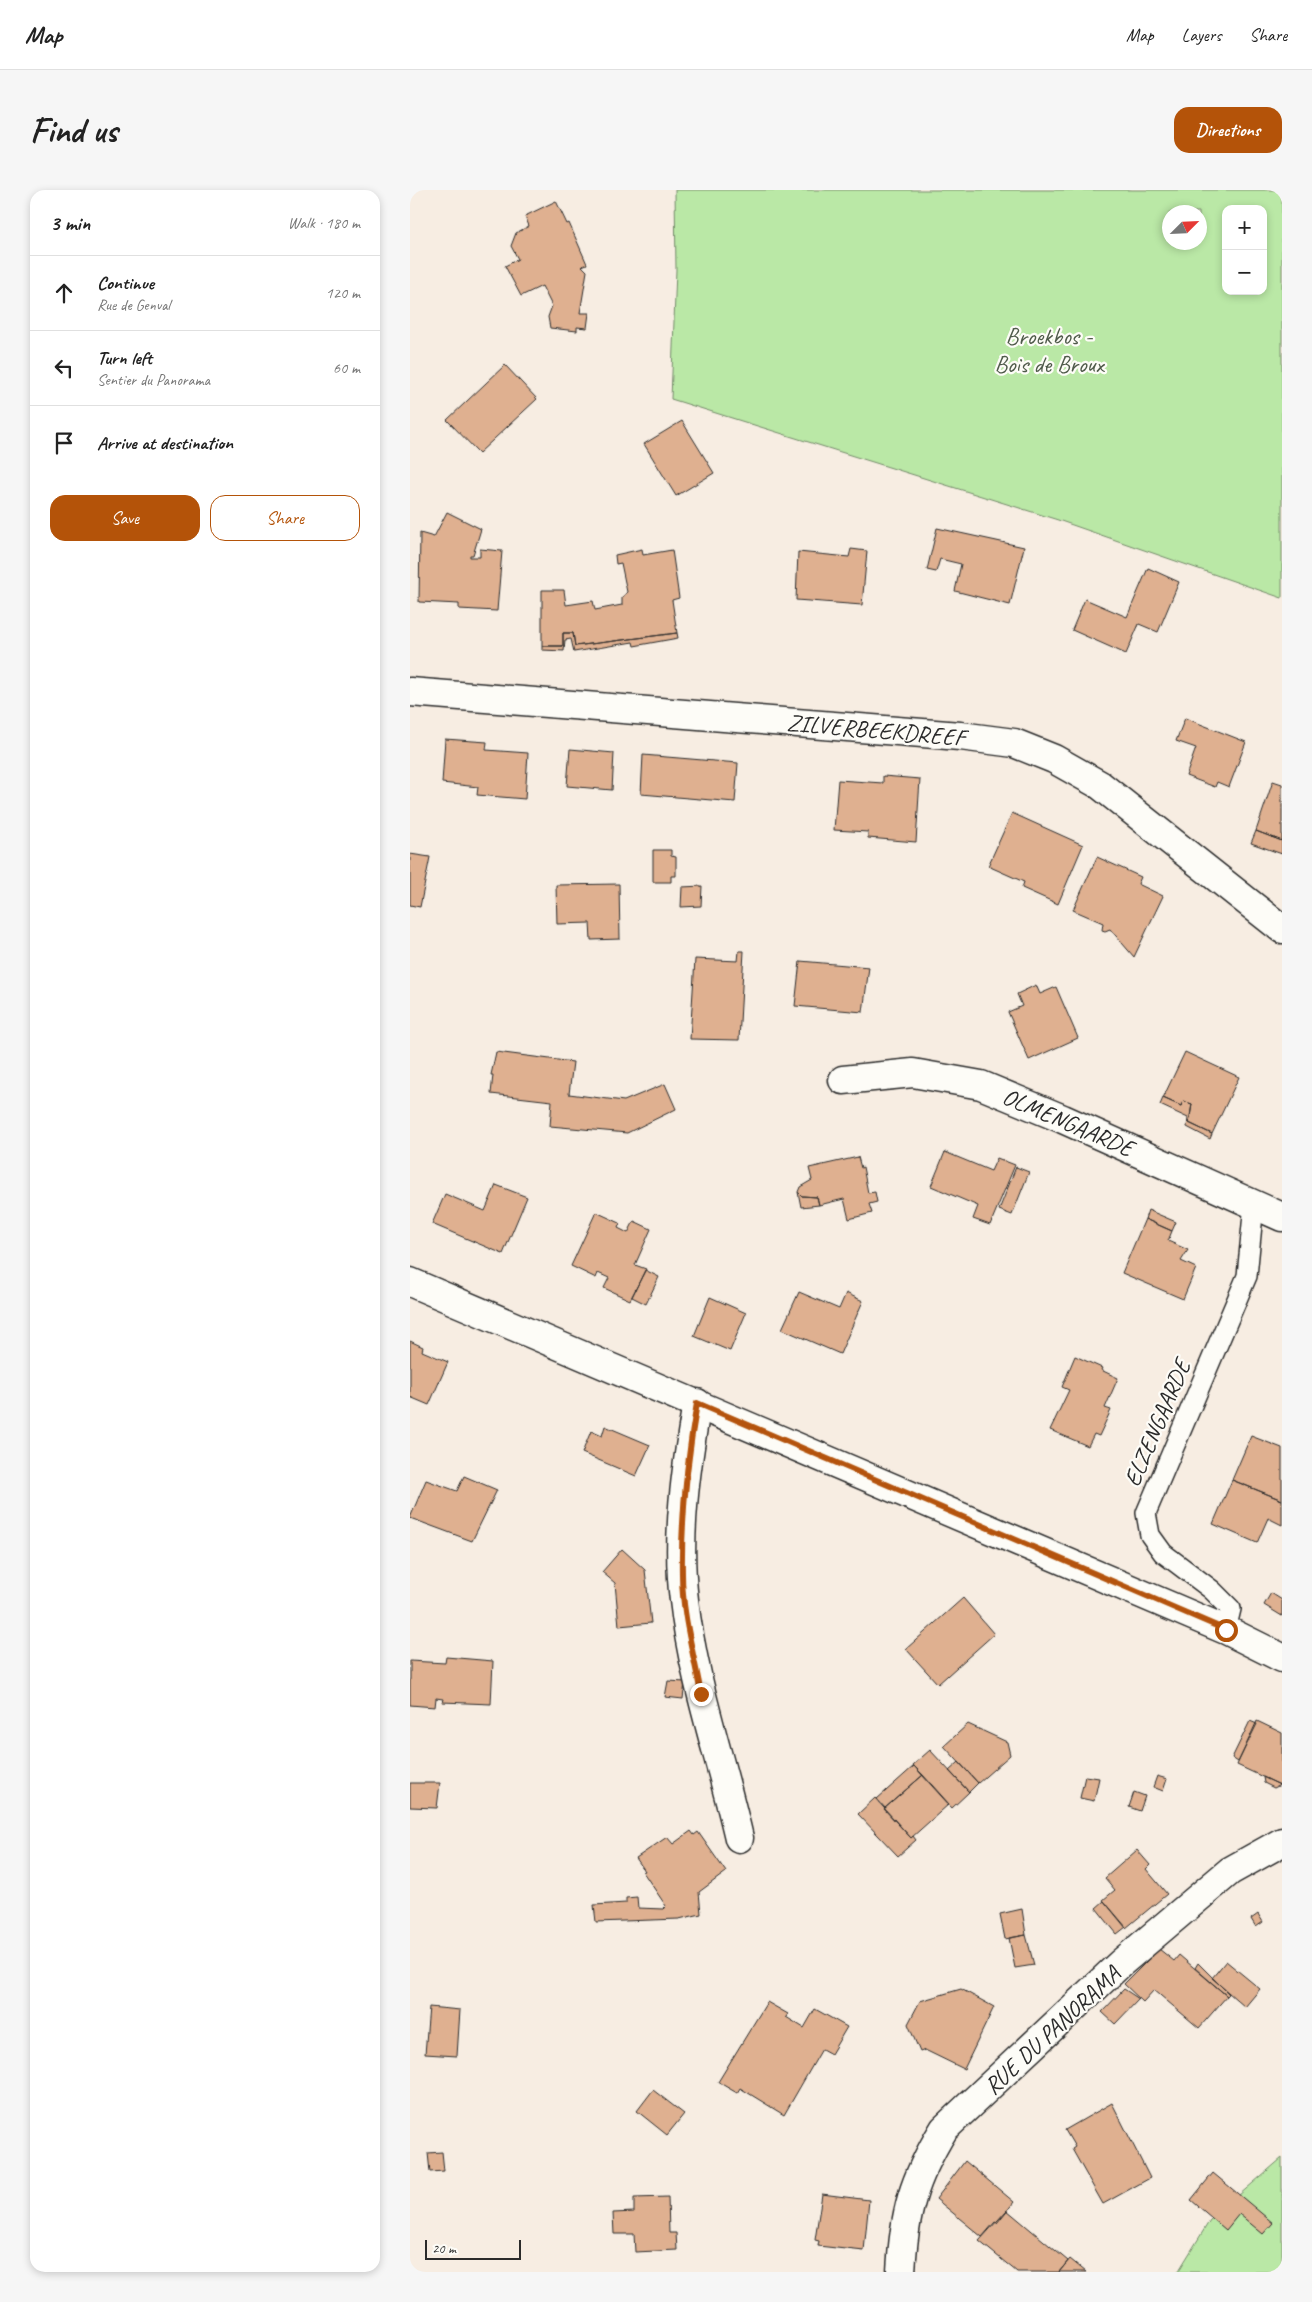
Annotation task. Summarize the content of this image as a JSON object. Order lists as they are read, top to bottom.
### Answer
{
  "streets": {
    "street": ["ZILVERBEEKDREEF", "OLMENGAARDE", "RUE DU PANORAMA"],
    "lane": ["ELZENGAARDE"]
  },
  "crossings": [
    ["OLMENGAARDE", "ELZENGAARDE"]
  ],
  "parks": ["Broekbos - Bois de Broux"],
  "scale_bar": "20 m",
  "north": "top right",
  "page": {
    "header": "Map",
    "nav": ["Map", "Layers", "Share"],
    "buttons": [
      "Directions",
      ["Save", "Share"]
    ],
    "title": "Find us",
    "heading": ["3 min", "Walk · 180 m"],
    "map_buttons": ["+", "−"],
    "list": [
      ["Continue", "Rue de Genval", "120 m"],
      ["Turn left", "Sentier du Panorama", "60 m"],
      "Arrive at destination"
    ],
    "scale": "20 m"
  }
}
